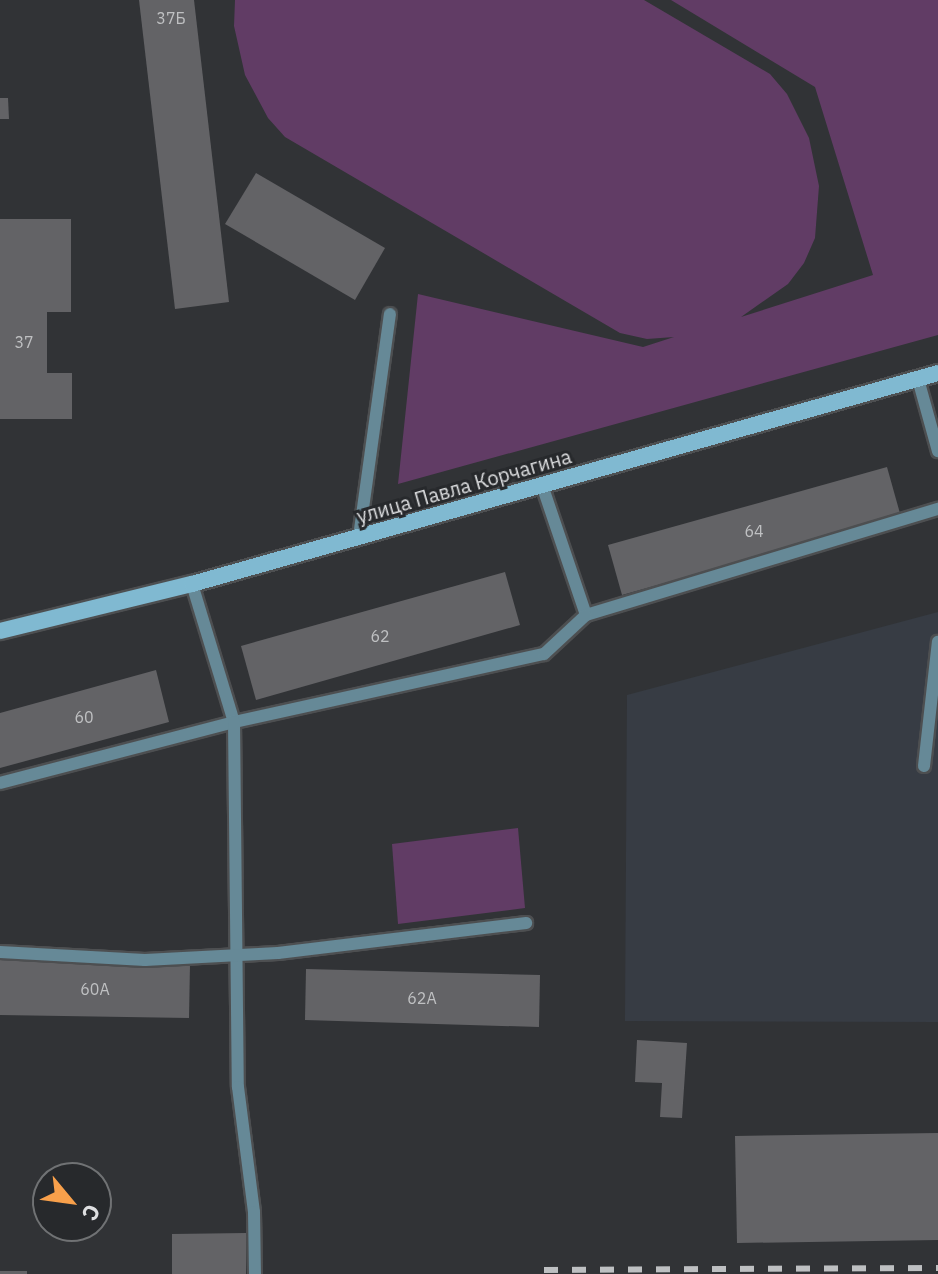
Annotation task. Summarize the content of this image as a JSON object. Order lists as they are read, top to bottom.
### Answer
{
  "streets": {
    "main road": ["улица Павла Корчагина"]
  },
  "house_numbers": [
    "37Б",
    "37",
    "64",
    "62",
    "60",
    "60А",
    "62А"
  ],
  "north": "bottom right"
}
